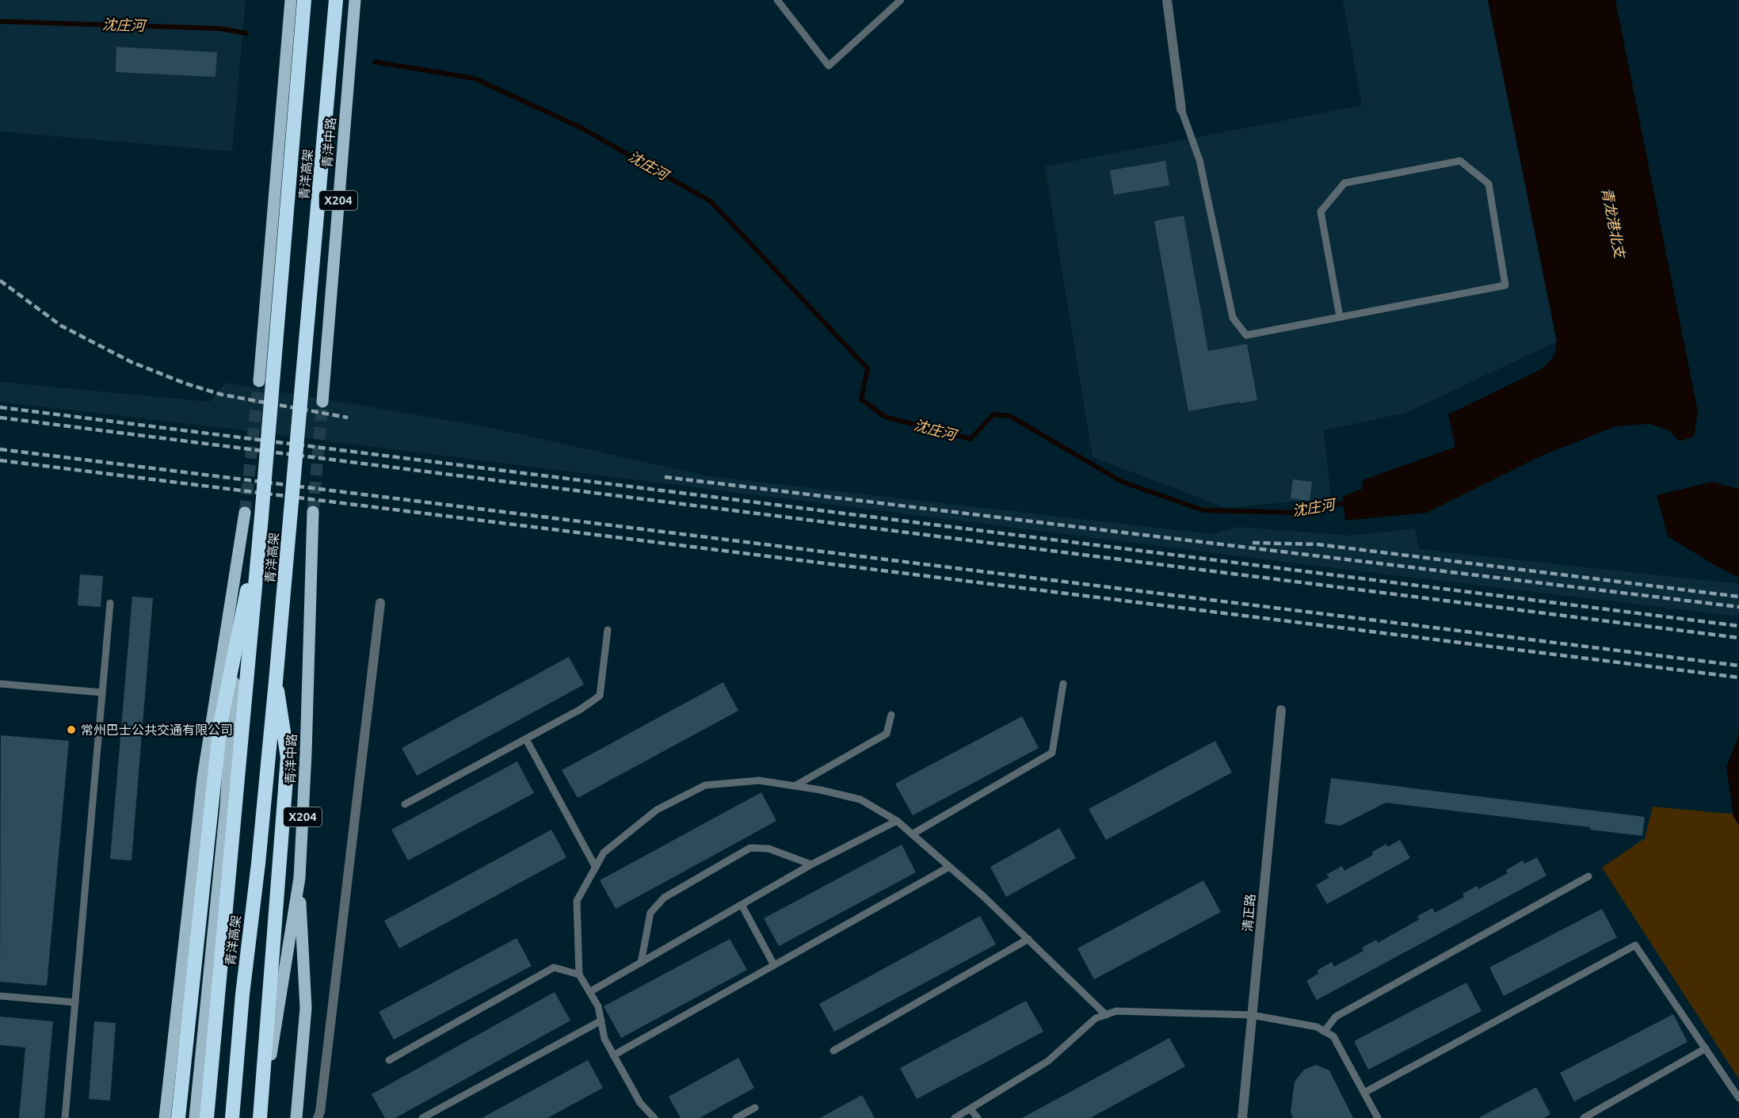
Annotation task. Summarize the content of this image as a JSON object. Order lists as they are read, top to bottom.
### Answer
{
  "streets": {
    "highway": ["青洋高架"],
    "main road": ["青洋中路", "X204"],
    "street": ["清正路"]
  },
  "water": ["沈庄河", "青龙港北支"],
  "places": ["常州巴士公共交通有限公司"]
}
